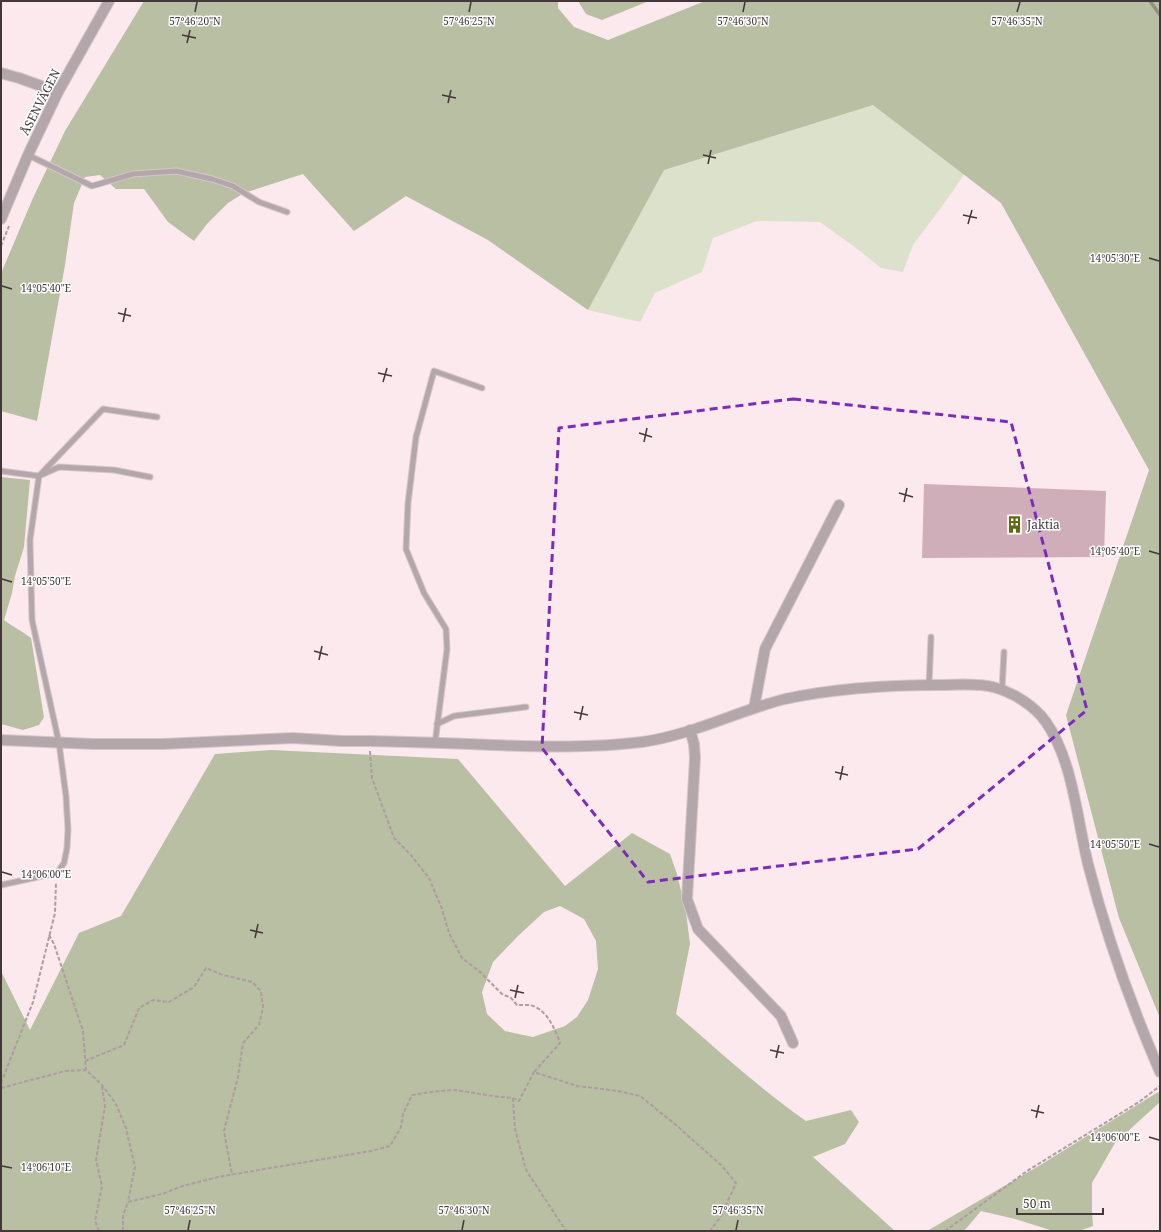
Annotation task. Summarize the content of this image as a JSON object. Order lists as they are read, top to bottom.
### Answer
{
  "streets": {
    "street": ["ÅSENVÄGEN"]
  },
  "places": {
    "building": ["Jaktia"]
  },
  "scale_bar": "50 m",
  "coordinates": [
    "57°46'20\"N",
    "57°46'25\"N",
    "57°46'30\"N",
    "57°46'35\"N",
    "14°05'30\"E",
    "14°05'40\"E",
    "14°05'50\"E",
    "14°06'00\"E",
    "14°06'10\"E"
  ]
}
